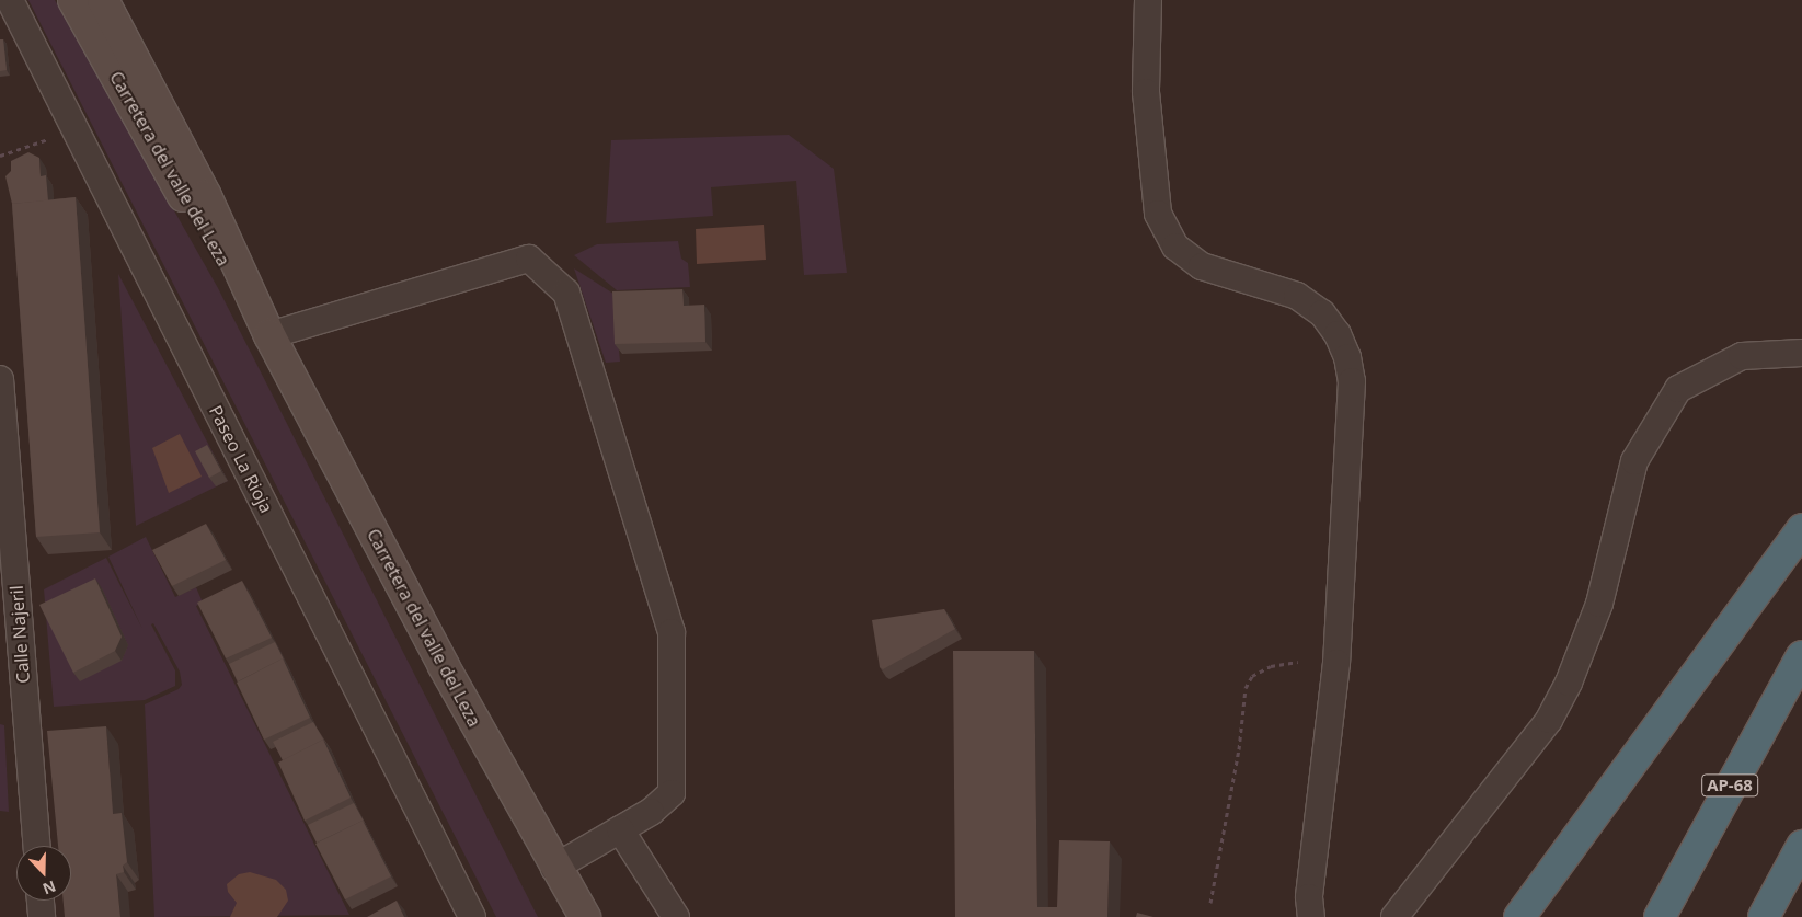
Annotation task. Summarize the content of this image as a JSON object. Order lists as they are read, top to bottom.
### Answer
{
  "streets": {
    "highway": ["AP-68"],
    "main road": ["Carretera del valle del Leza"],
    "street": ["Paseo La Rioja", "Calle Najeril"]
  },
  "north": "bottom"
}
